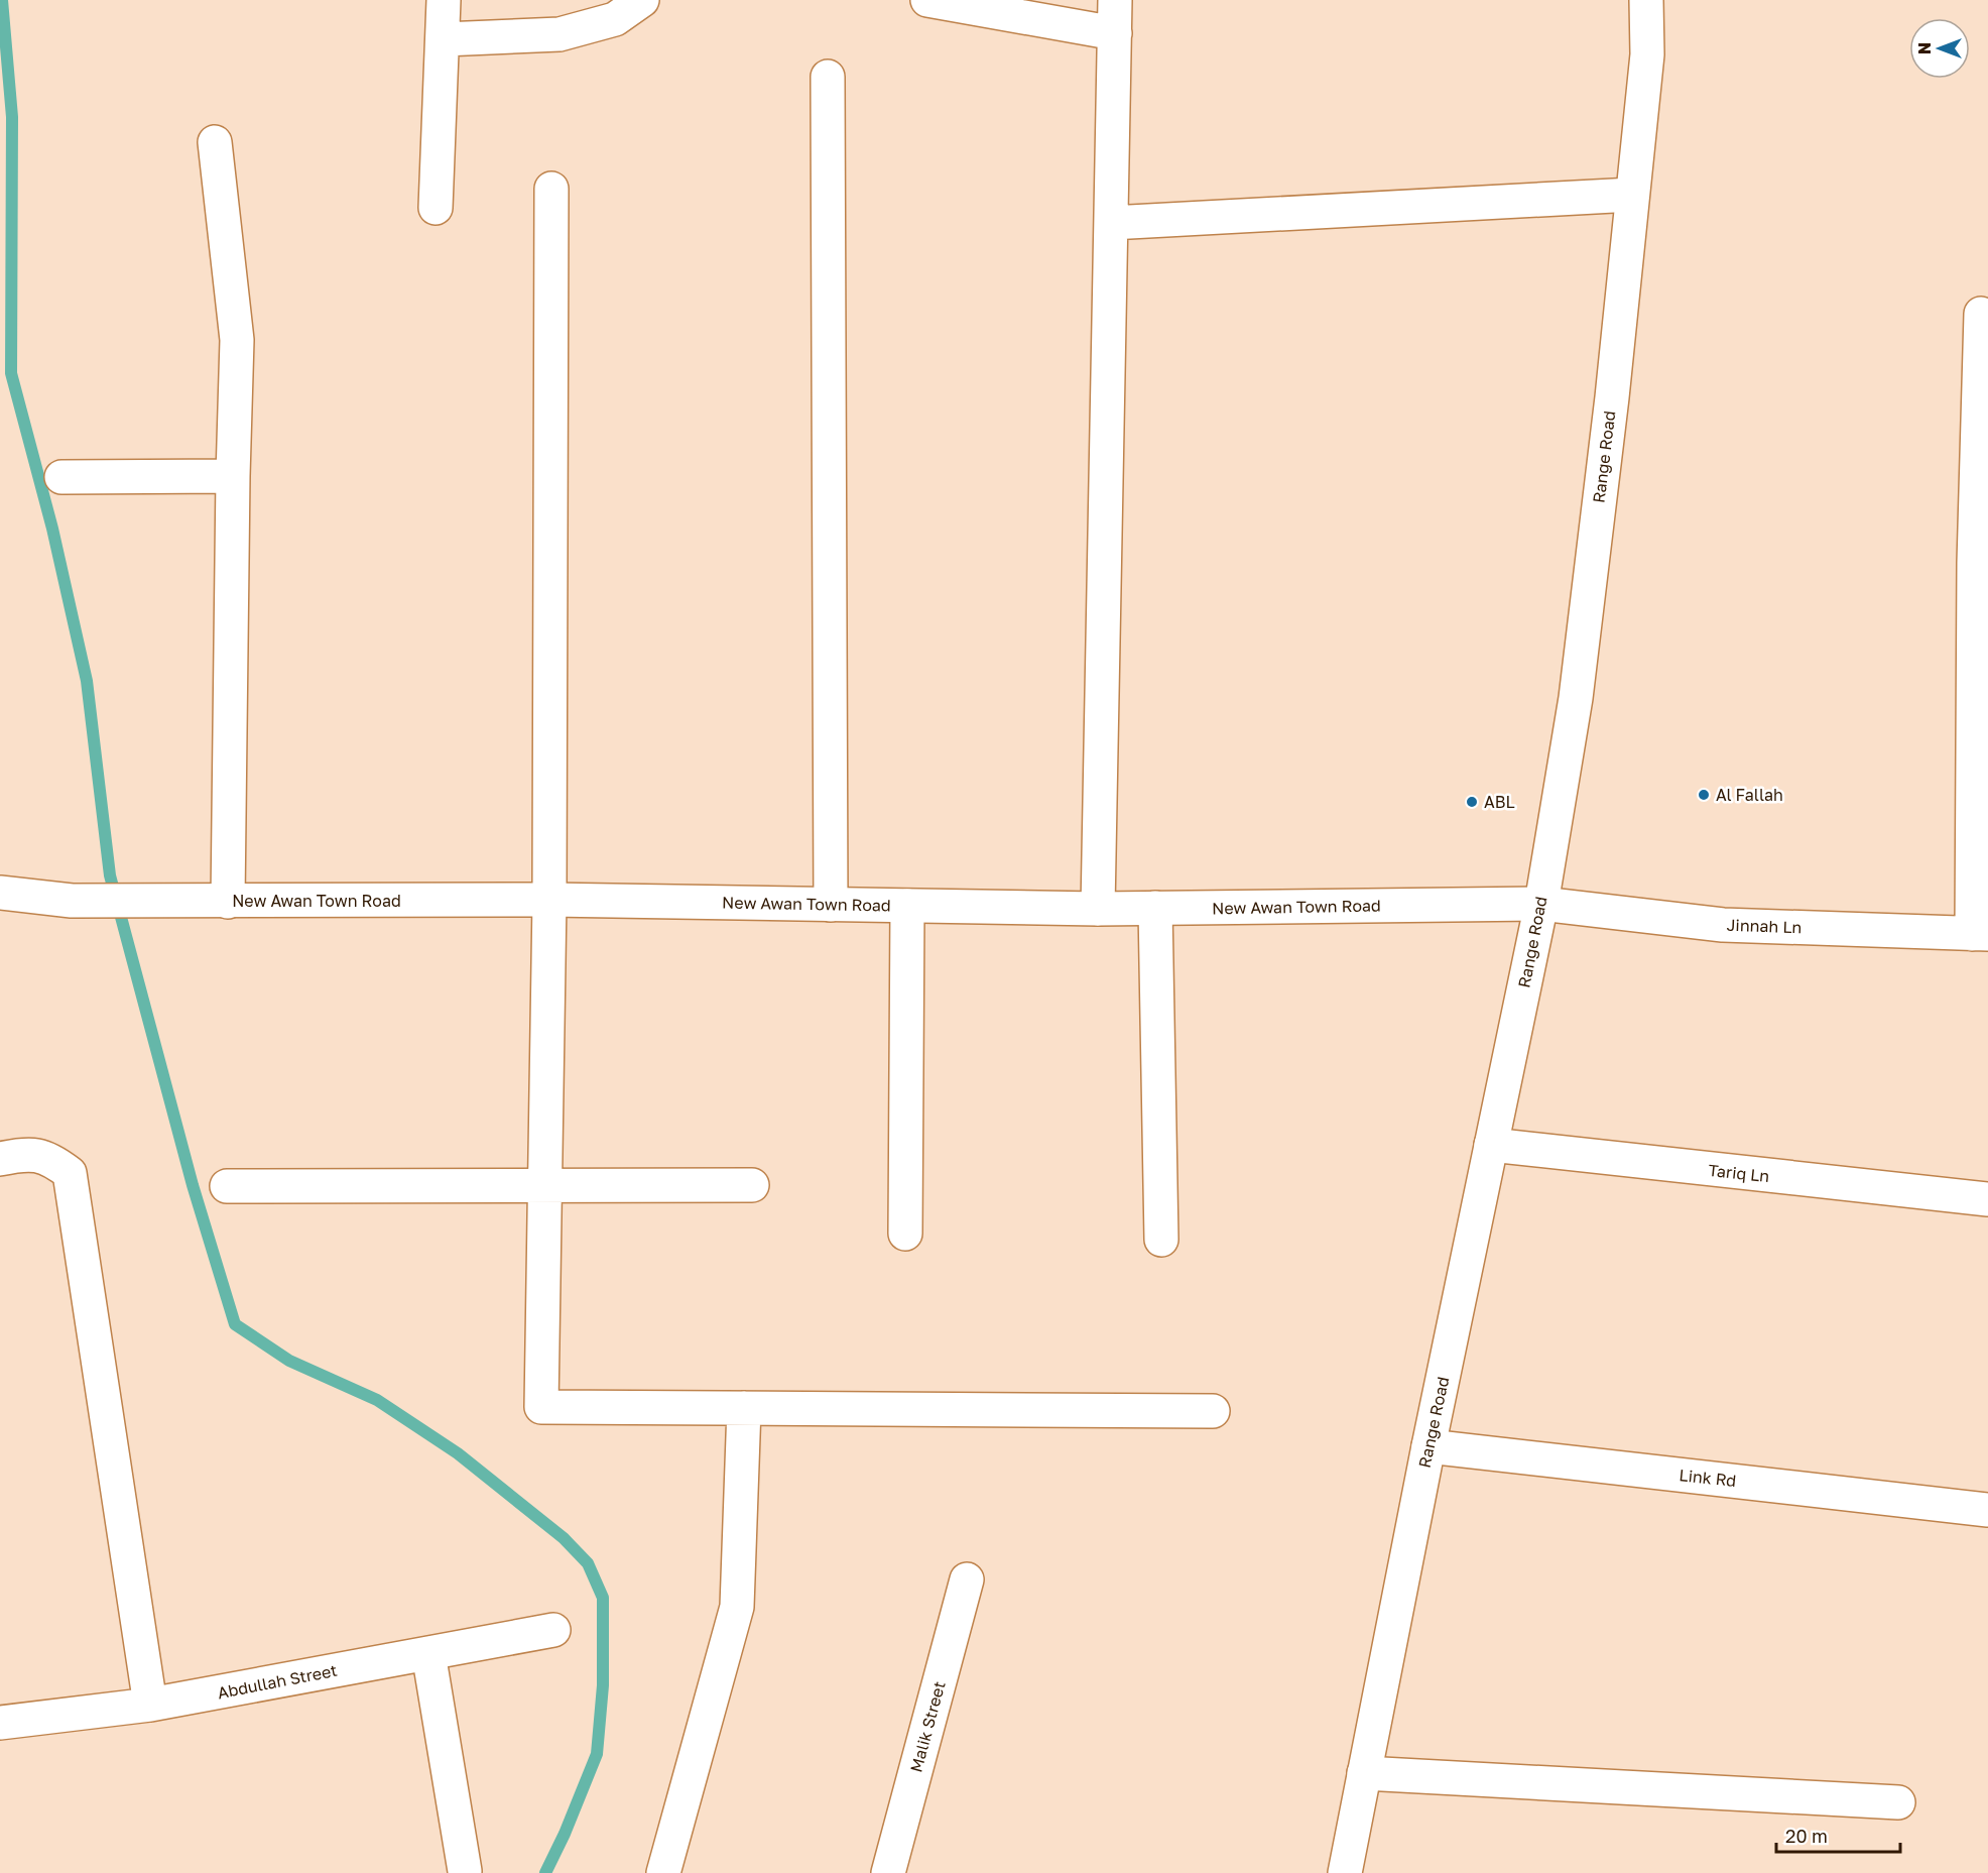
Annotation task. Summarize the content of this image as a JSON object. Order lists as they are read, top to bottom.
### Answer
{
  "streets": {
    "street": [
      "Range Road",
      "New Awan Town Road",
      "Jinnah Ln",
      "Tariq Ln",
      "Link Rd",
      "Abdullah Street",
      "Malik Street"
    ]
  },
  "crossings": [
    ["Range Road", "New Awan Town Road"],
    ["Range Road", "Jinnah Ln"],
    ["Range Road", "Tariq Ln"],
    ["Range Road", "Link Rd"],
    ["New Awan Town Road", "Jinnah Ln"]
  ],
  "places": ["Al Fallah", "ABL"],
  "scale_bar": "20 m",
  "north": "left"
}
